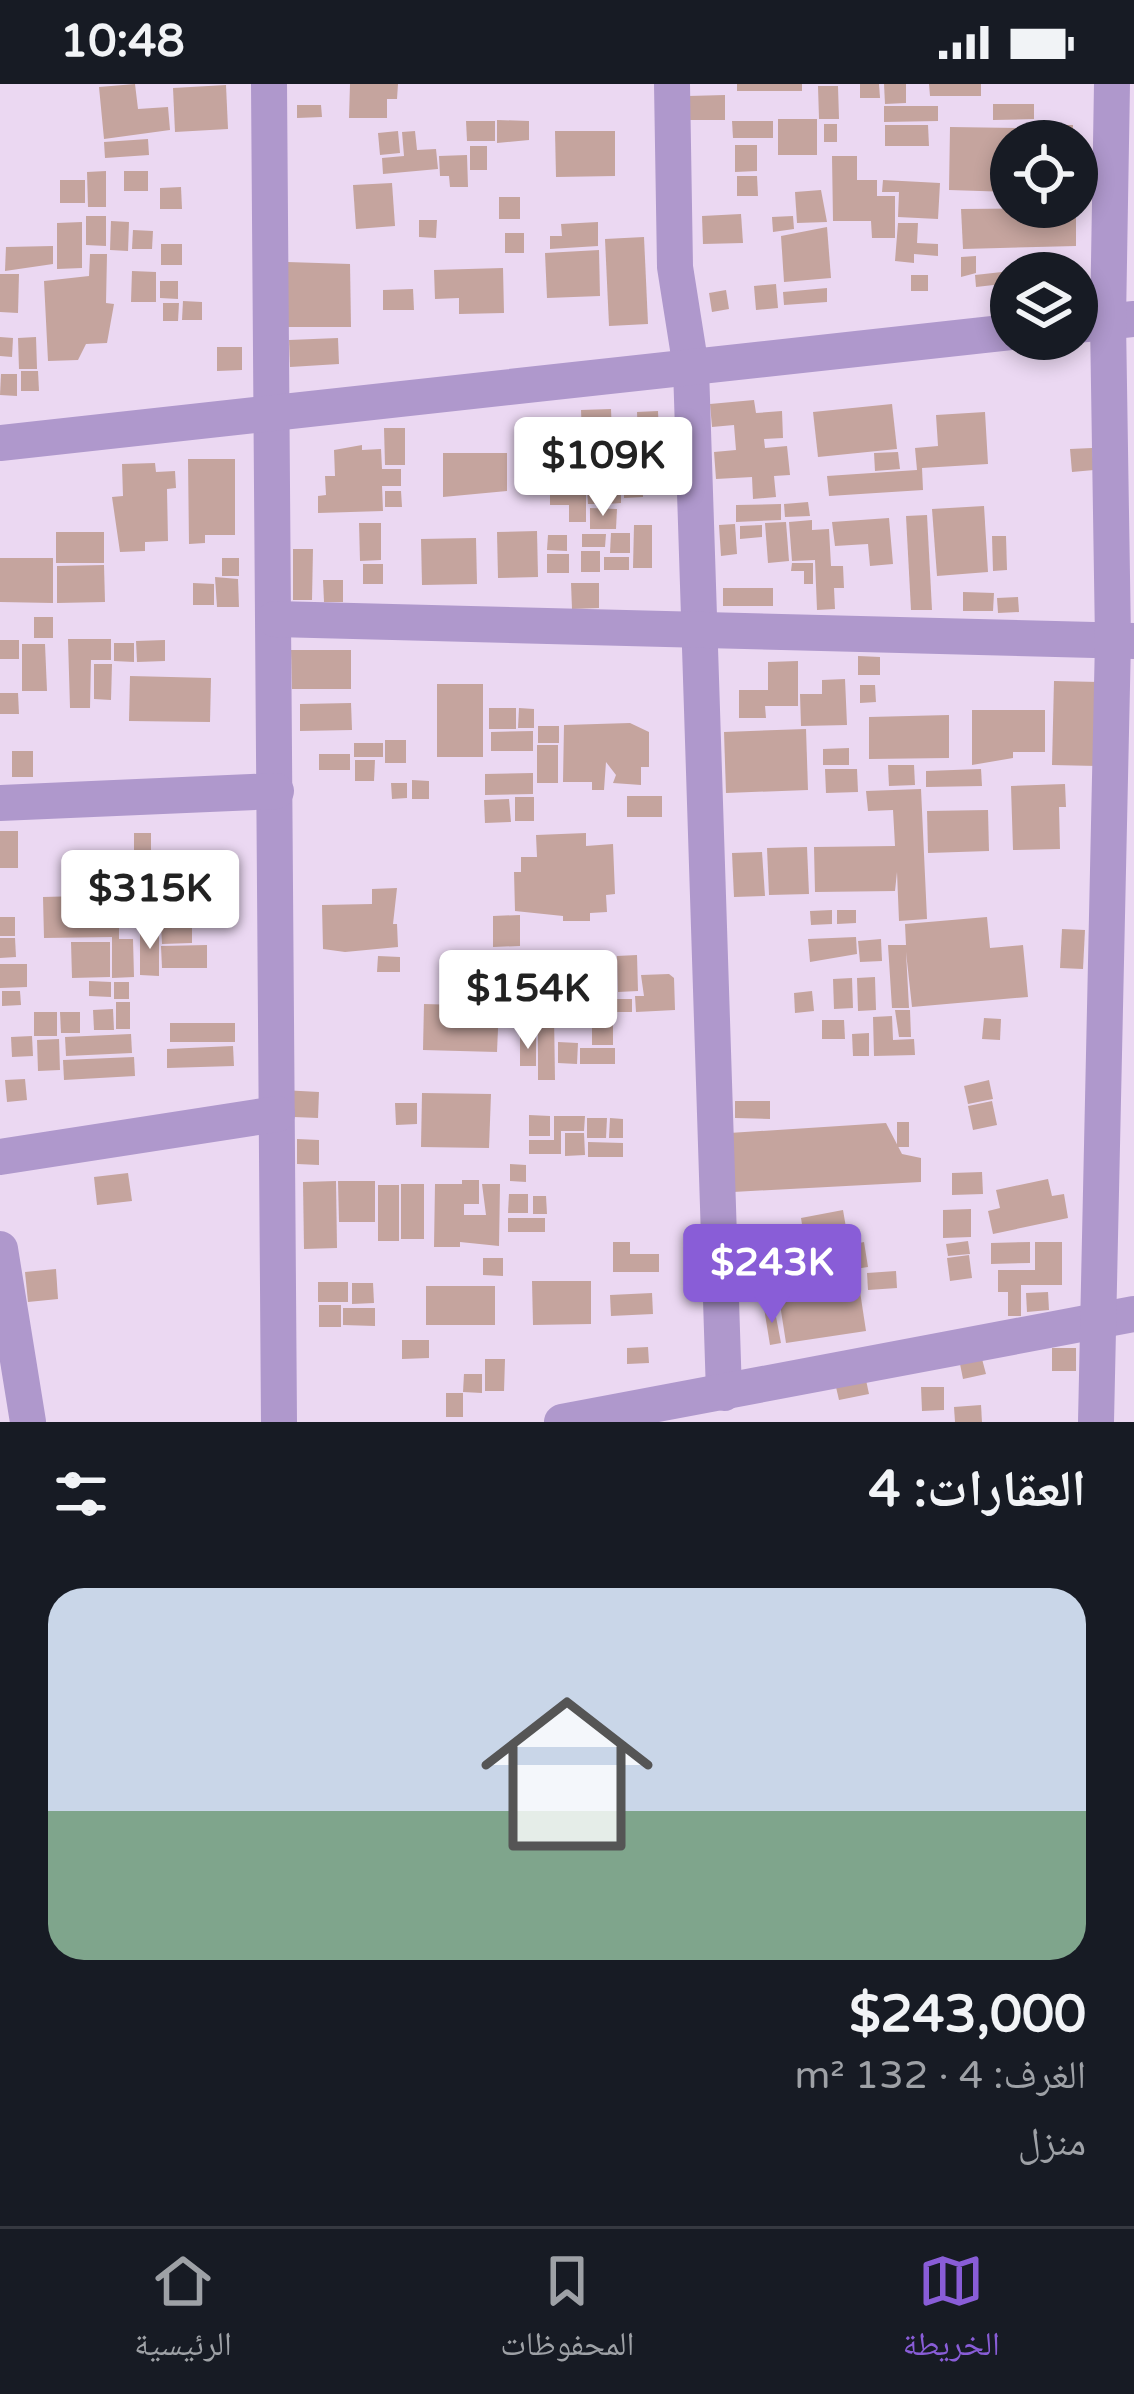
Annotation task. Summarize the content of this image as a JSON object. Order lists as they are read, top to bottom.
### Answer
{
  "page": {
    "status": "10:48",
    "price": [
      "$109K",
      "$315K",
      "$154K",
      "$243K"
    ],
    "heading": "العقارات: 4",
    "list": [
      {
        "name": "$243,000",
        "note": "الغرف: 4 · 132 m² · منزل"
      }
    ],
    "tabs": ["الخريطة", "المحفوظات", "الرئيسية"]
  }
}
